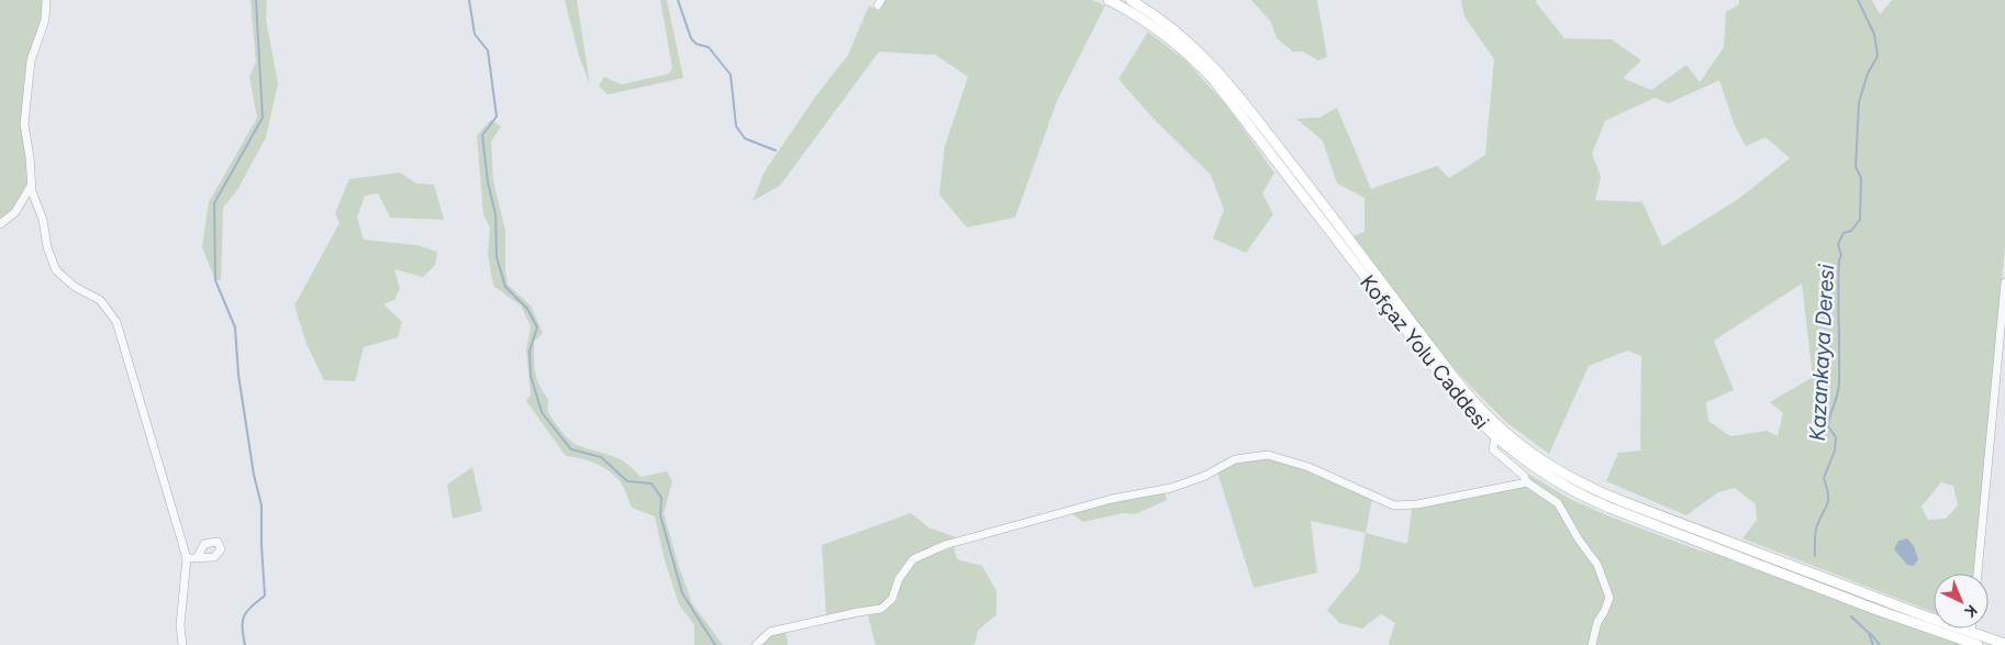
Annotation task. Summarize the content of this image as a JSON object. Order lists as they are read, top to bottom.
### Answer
{
  "streets": {
    "main road": ["Kofçaz Yolu Caddesi"]
  },
  "water": ["Kazankaya Deresi"],
  "north": "bottom right"
}
